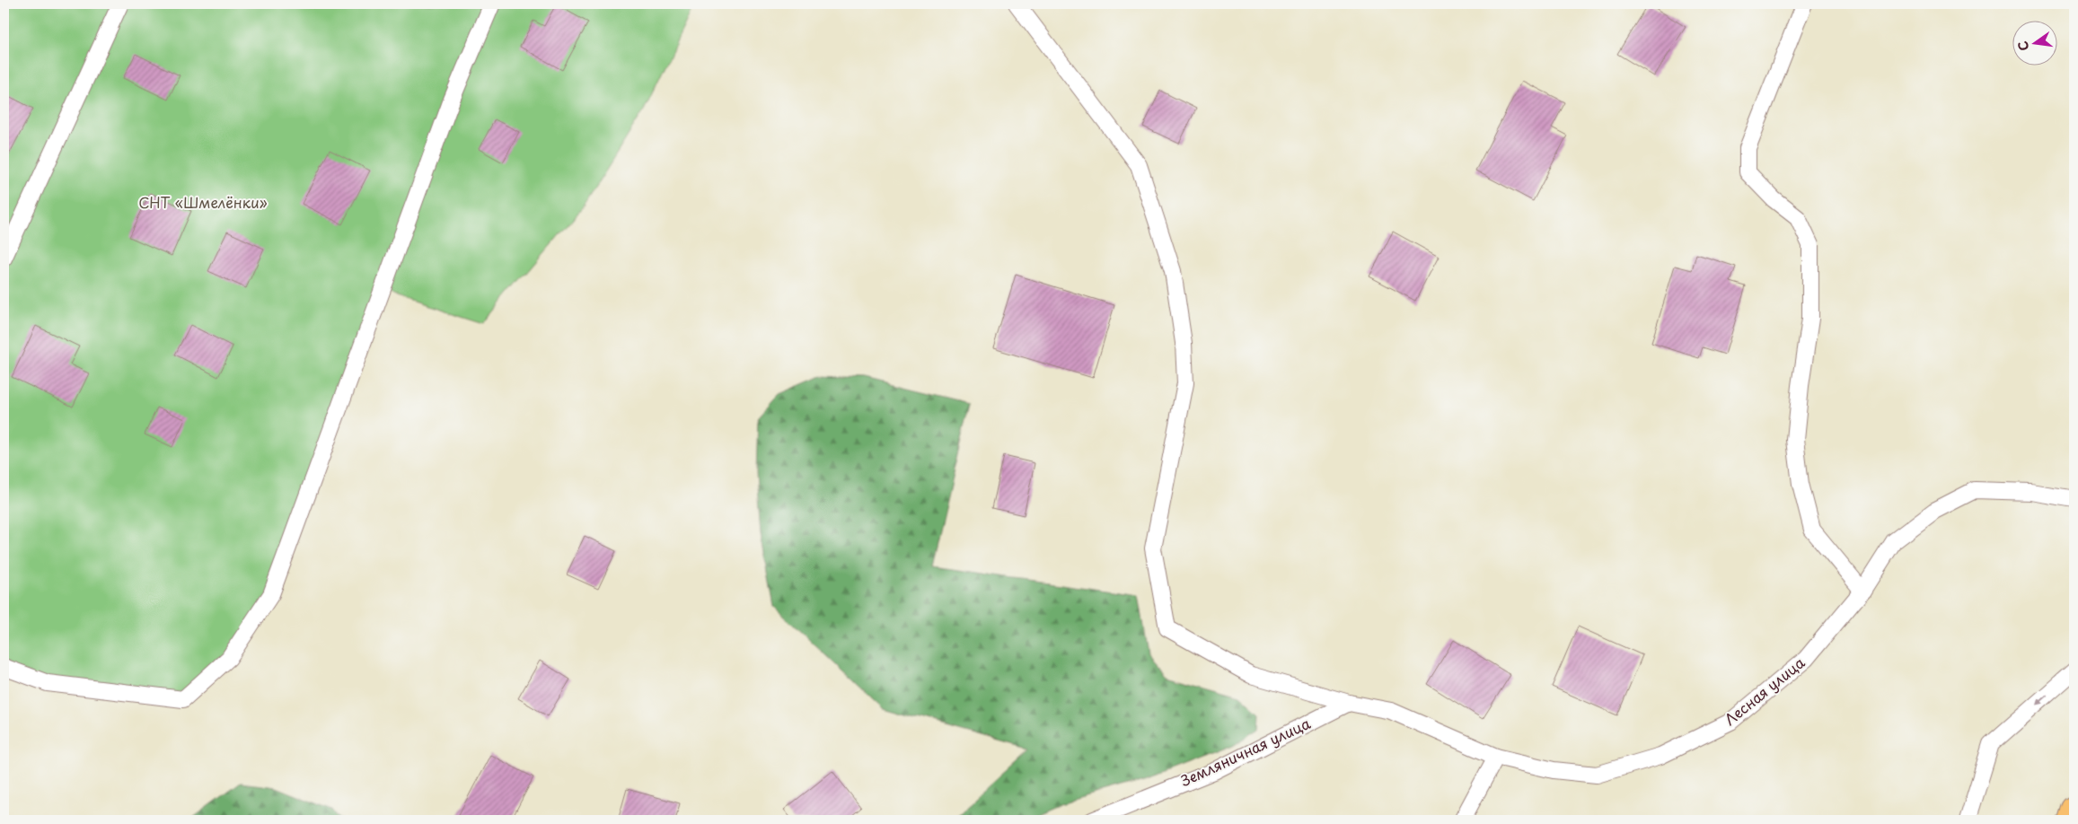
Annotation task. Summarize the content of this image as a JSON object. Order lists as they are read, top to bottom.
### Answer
{
  "streets": {
    "lane": ["Лесная улица", "Земляничная улица"]
  },
  "crossings": [
    ["Лесная улица", "Земляничная улица"]
  ],
  "parks": ["СНТ «Шмелёнки»"],
  "north": "left"
}
